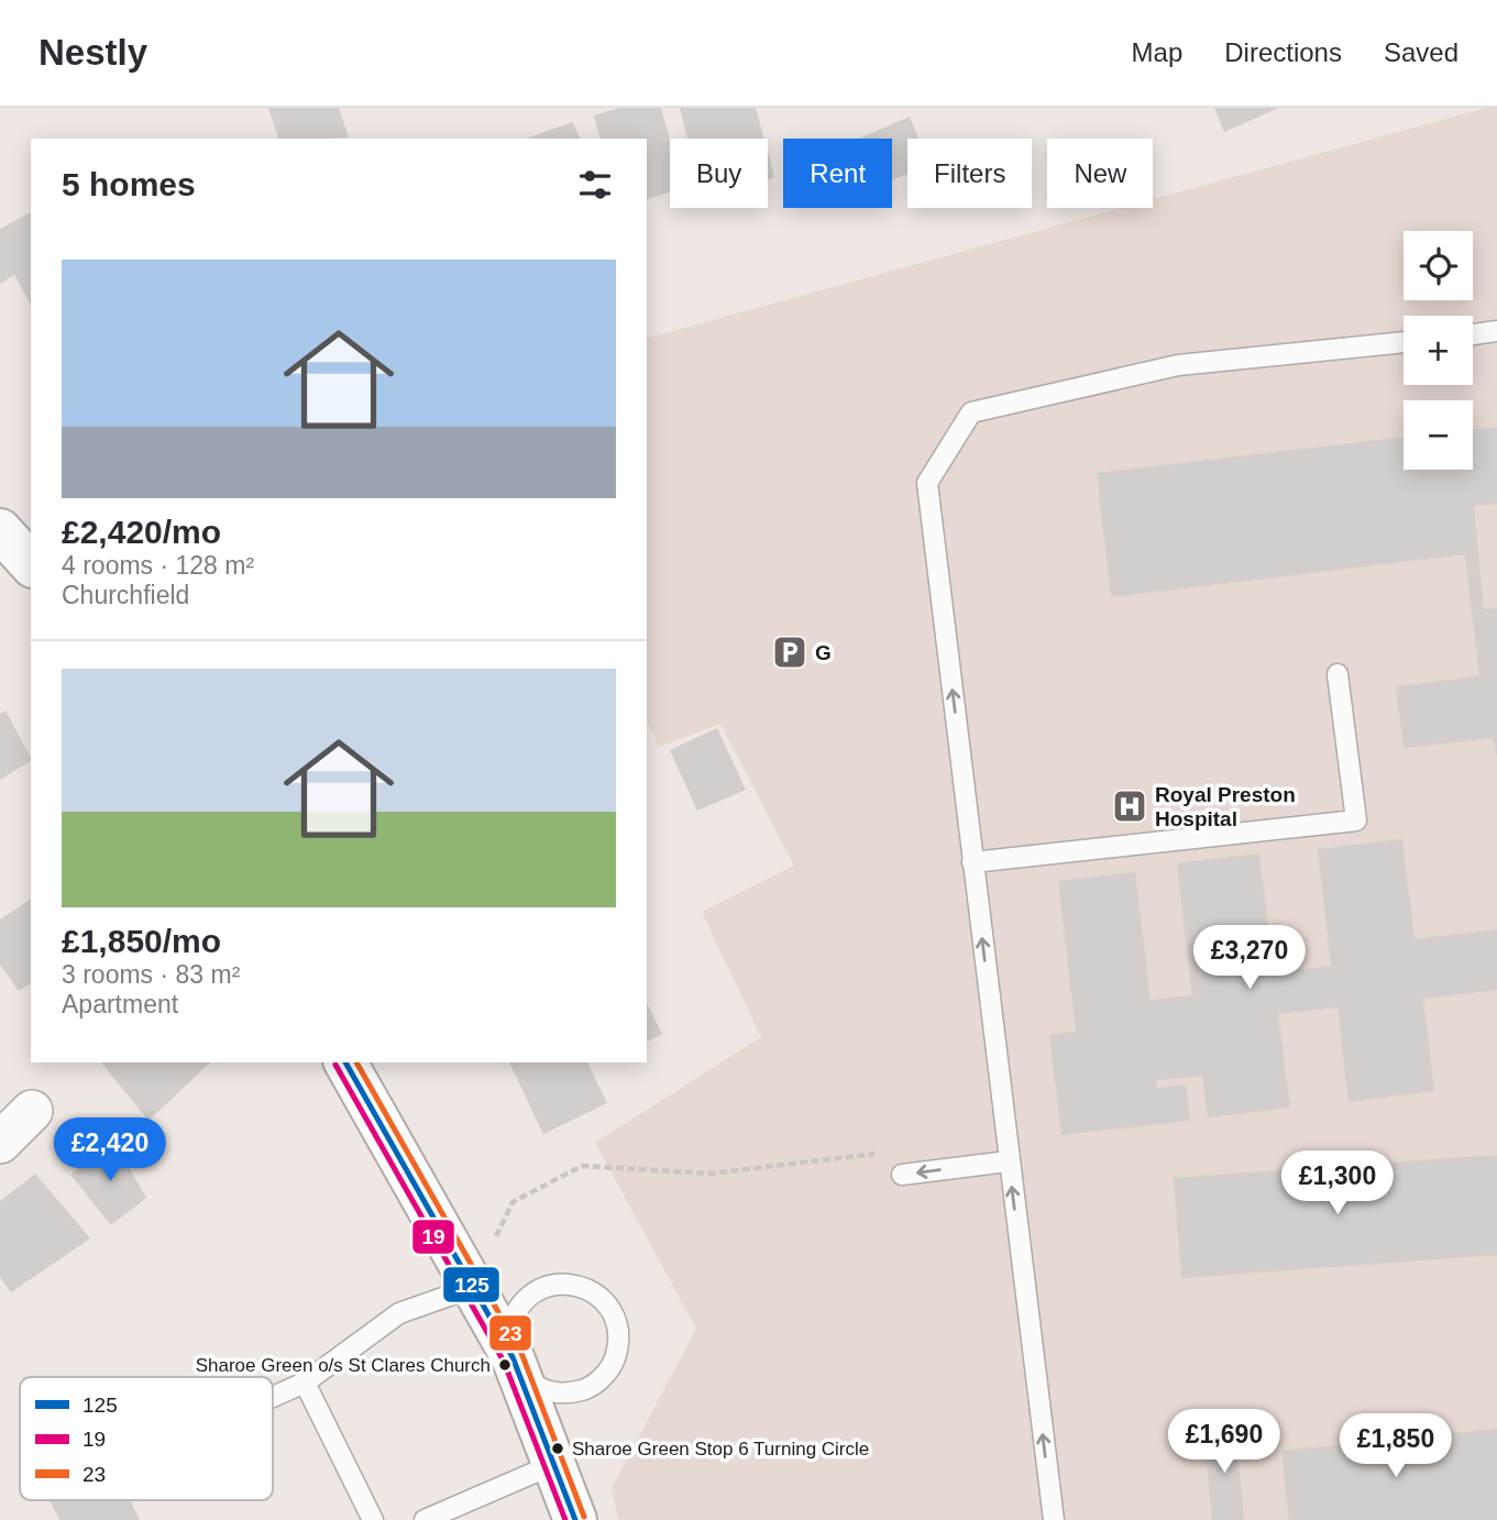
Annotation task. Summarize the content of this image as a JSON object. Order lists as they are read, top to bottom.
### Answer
{
  "places": {
    "parking": ["G"],
    "hospital": ["Royal Preston Hospital"],
    "other": ["Sharoe Green o/s St Clares Church", "Sharoe Green Stop 6 Turning Circle"]
  },
  "lines": ["transit line 125", "transit line 23", "transit line 19"],
  "legend": ["125", "19", "23"],
  "page": {
    "header": "Nestly",
    "nav": ["Map", "Directions", "Saved"],
    "chip": [
      "Buy",
      "Rent",
      "Filters",
      "New"
    ],
    "heading": "5 homes",
    "map_buttons": ["+", "−"],
    "list": [
      {
        "name": "£2,420/mo",
        "note": "4 rooms · 128 m² · Churchfield"
      },
      {
        "name": "£1,850/mo",
        "note": "3 rooms · 83 m² · Apartment"
      }
    ],
    "price": [
      "£3,270",
      "£2,420",
      "£1,300",
      "£1,690",
      "£1,850"
    ]
  }
}
